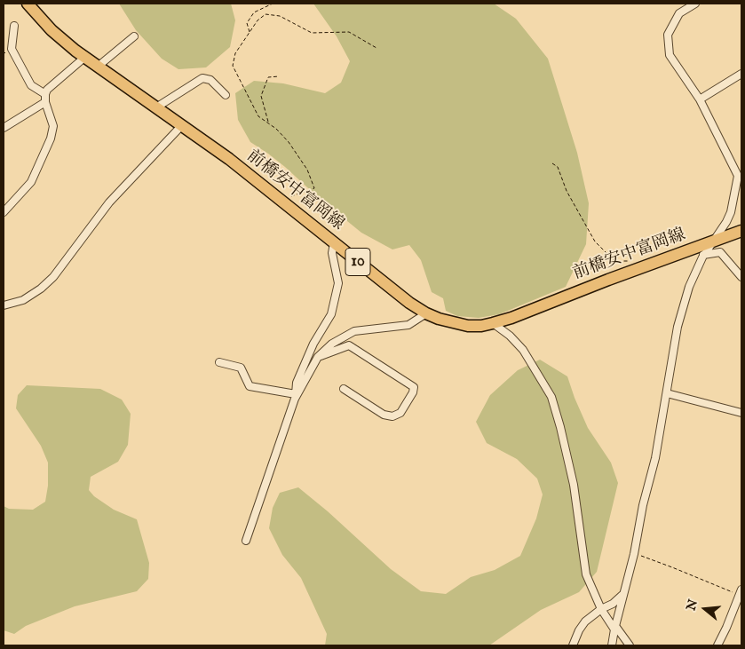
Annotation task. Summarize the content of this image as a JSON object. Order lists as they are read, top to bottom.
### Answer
{
  "streets": {
    "main road": ["前橋安中富岡線", "10"]
  },
  "north": "left"
}
